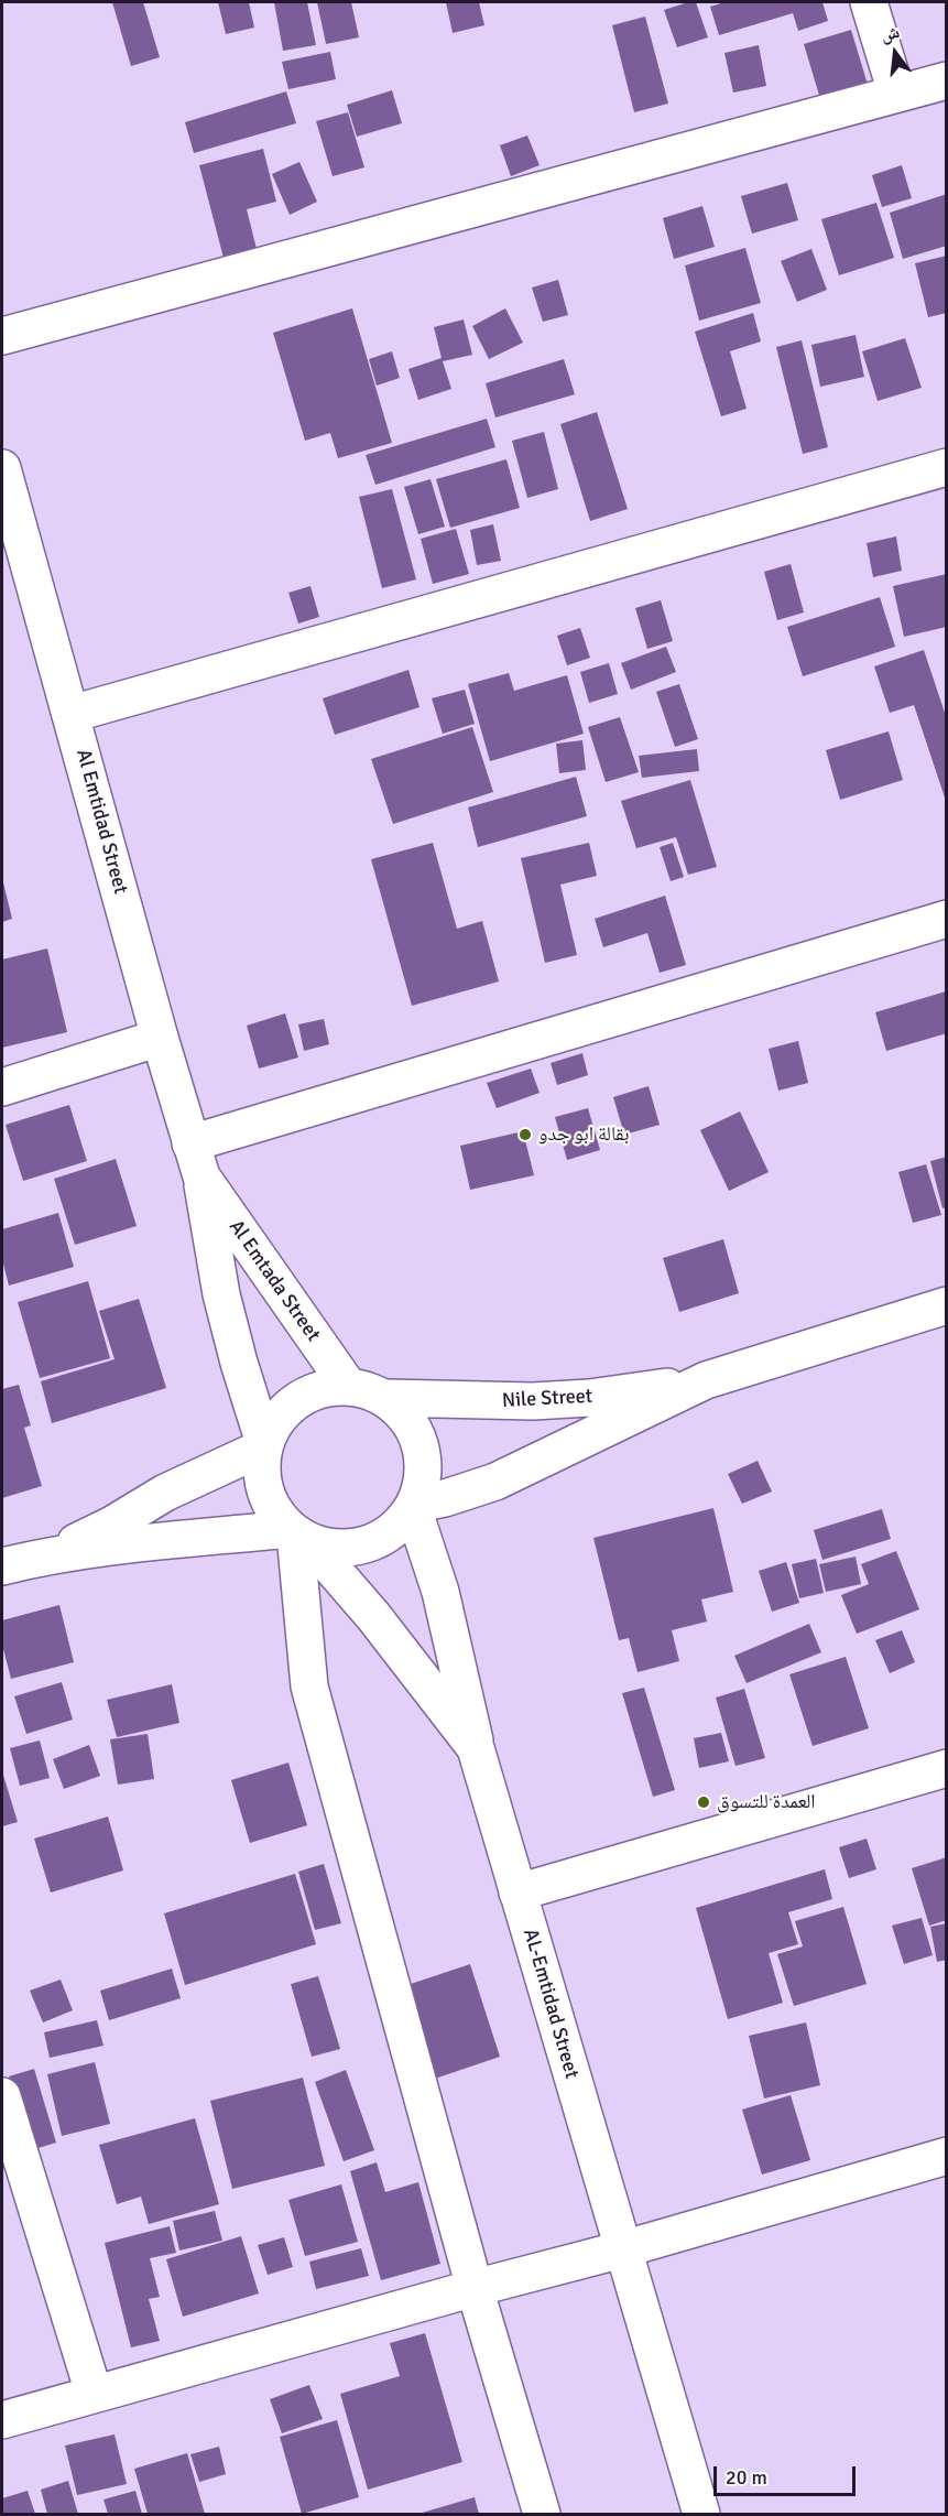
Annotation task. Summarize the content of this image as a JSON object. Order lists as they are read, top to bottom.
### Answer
{
  "streets": {
    "street": [
      "Al Emtidad Street",
      "Al Emtada Street",
      "Nile Street",
      "AL-Emtidad Street"
    ]
  },
  "crossings": [
    ["Al Emtidad Street", "Al Emtada Street"],
    ["Al Emtada Street", "Nile Street"],
    ["Al Emtada Street", "AL-Emtidad Street"],
    ["Nile Street", "AL-Emtidad Street"]
  ],
  "places": ["بقالة ابو جدو", "العمدة للتسوق"],
  "scale_bar": "20 m",
  "north": "top"
}
